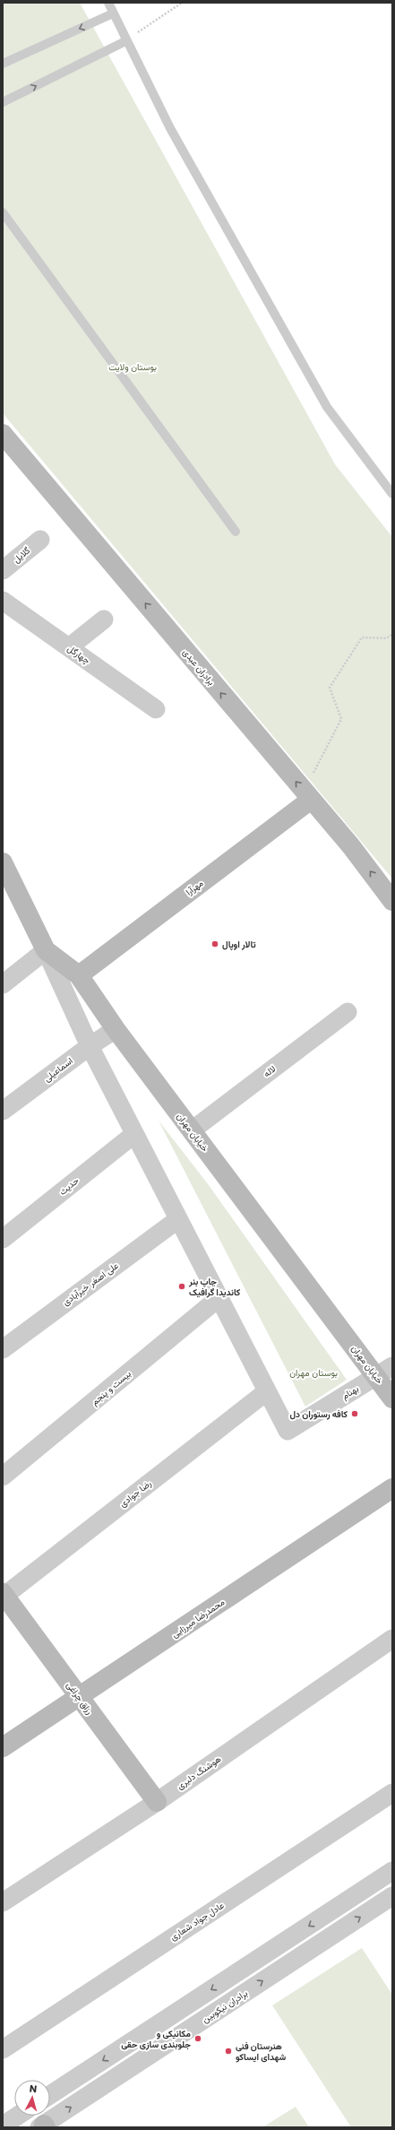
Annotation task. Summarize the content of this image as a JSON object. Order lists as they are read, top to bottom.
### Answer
{
  "streets": {
    "main road": [
      "برادران عبدی",
      "مهرآرا",
      "خیابان مهران",
      "محمدرضا میرزایی",
      "رزاق چراغی"
    ],
    "street": [
      "گلایل",
      "چهارگل",
      "اسماعیلی",
      "لاله",
      "حدیث",
      "علی اصغر خیرآبادی",
      "بیست و پنجم",
      "بهنام",
      "رضا جوادی",
      "هوشنگ دلیری",
      "عادل جواد شعاری",
      "برادران نیکوبین"
    ]
  },
  "crossings": [
    ["برادران عبدی", "مهرآرا"],
    ["مهرآرا", "خیابان مهران"],
    ["اسماعیلی", "خیابان مهران"],
    ["لاله", "خیابان مهران"],
    ["خیابان مهران", "بهنام"],
    ["بهنام", "رضا جوادی"],
    ["رضا جوادی", "رزاق چراغی"],
    ["محمدرضا میرزایی", "رزاق چراغی"],
    ["رزاق چراغی", "هوشنگ دلیری"]
  ],
  "one_way": ["برادران عبدی"],
  "parks": ["بوستان ولایت", "بوستان مهران"],
  "places": [
    "تالار اوپال",
    "چاپ بنر کاندیدا گرافیک",
    "کافه رستوران دل",
    "مکانیکی و جلوبندی سازی حقی",
    "هنرستان فنی شهدای ایساکو"
  ],
  "north": "top"
}
